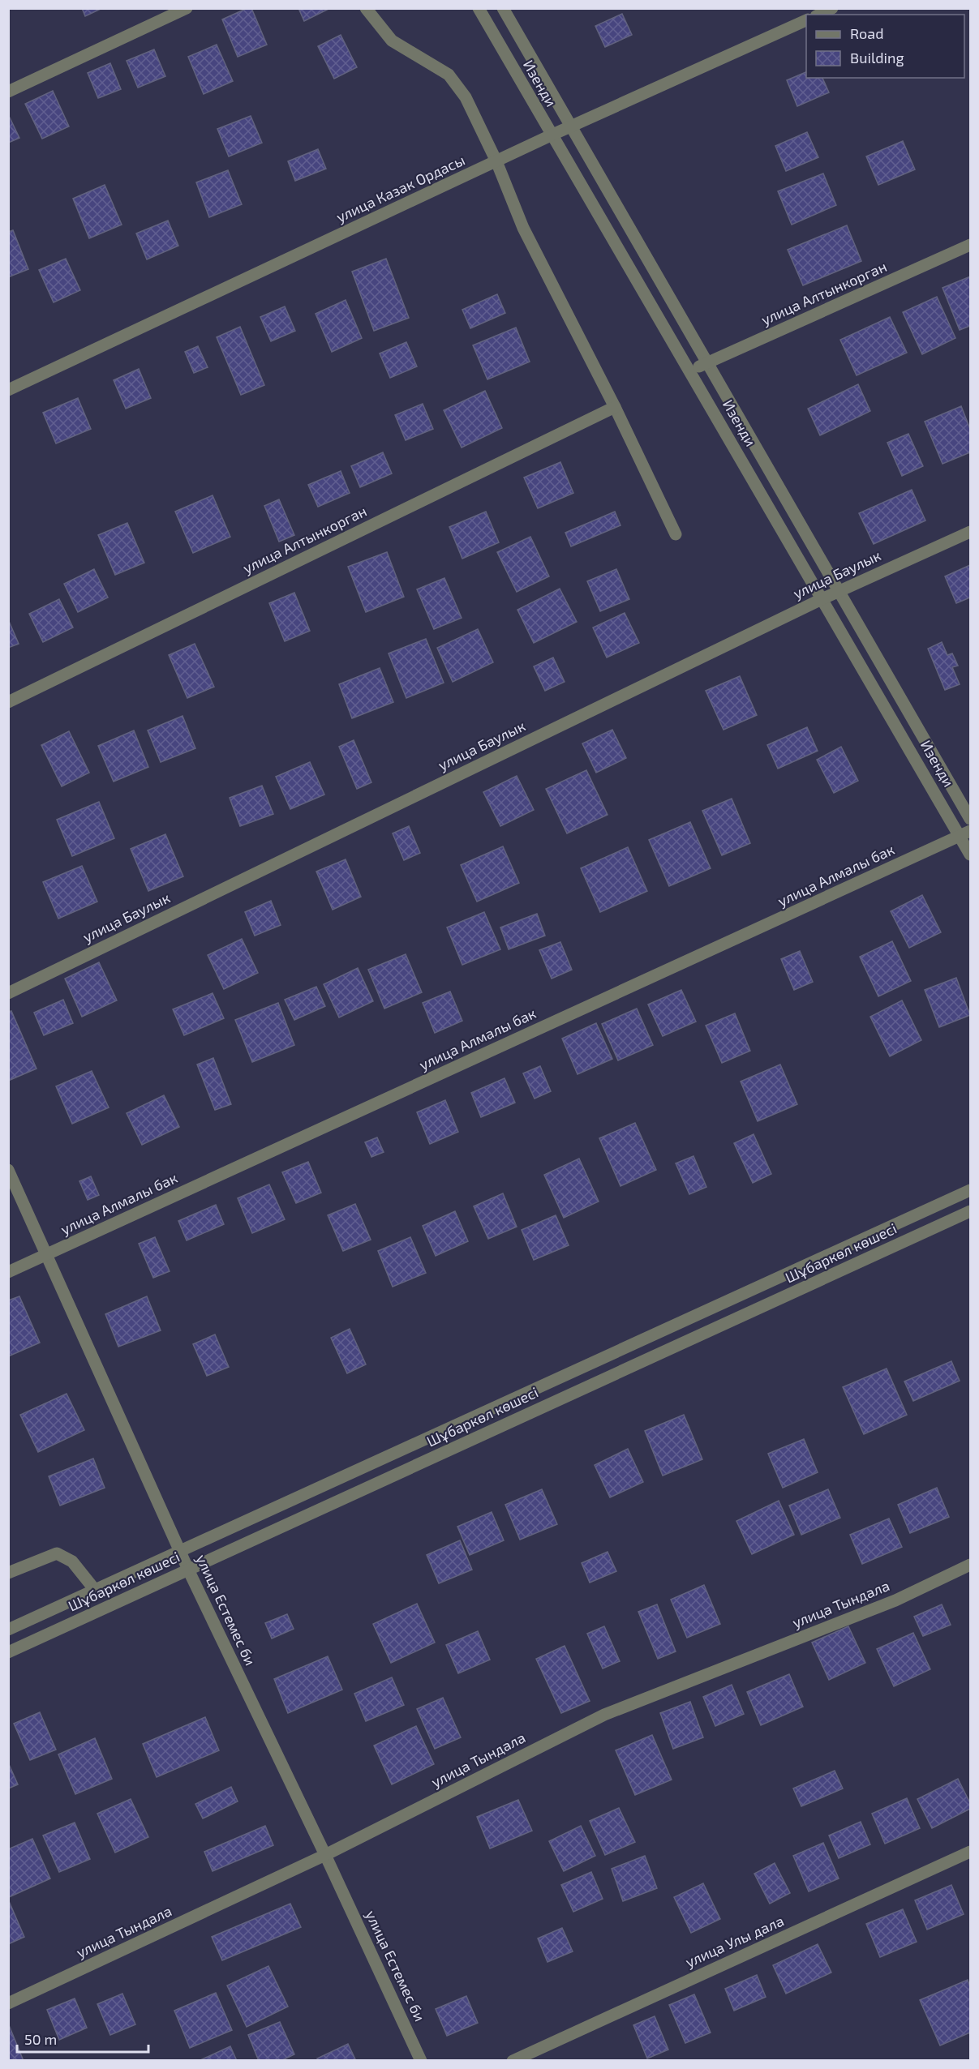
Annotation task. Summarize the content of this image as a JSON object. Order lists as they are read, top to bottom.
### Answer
{
  "streets": {
    "street": [
      "Изенди",
      "улица Казак Ордасы",
      "улица Алтынкорган",
      "улица Баулык",
      "улица Алмалы бак",
      "Шұбаркөл көшесі",
      "улица Тындала",
      "улица Естемес би",
      "улица Улы дала"
    ]
  },
  "crossings": [
    ["Изенди", "улица Казак Ордасы"],
    ["Изенди", "улица Алтынкорган"],
    ["Изенди", "улица Баулык"],
    ["Изенди", "улица Алмалы бак"],
    ["улица Алмалы бак", "улица Естемес би"],
    ["Шұбаркөл көшесі", "улица Естемес би"],
    ["улица Тындала", "улица Естемес би"]
  ],
  "legend": ["Road", "Building"],
  "scale_bar": "50 m"
}
